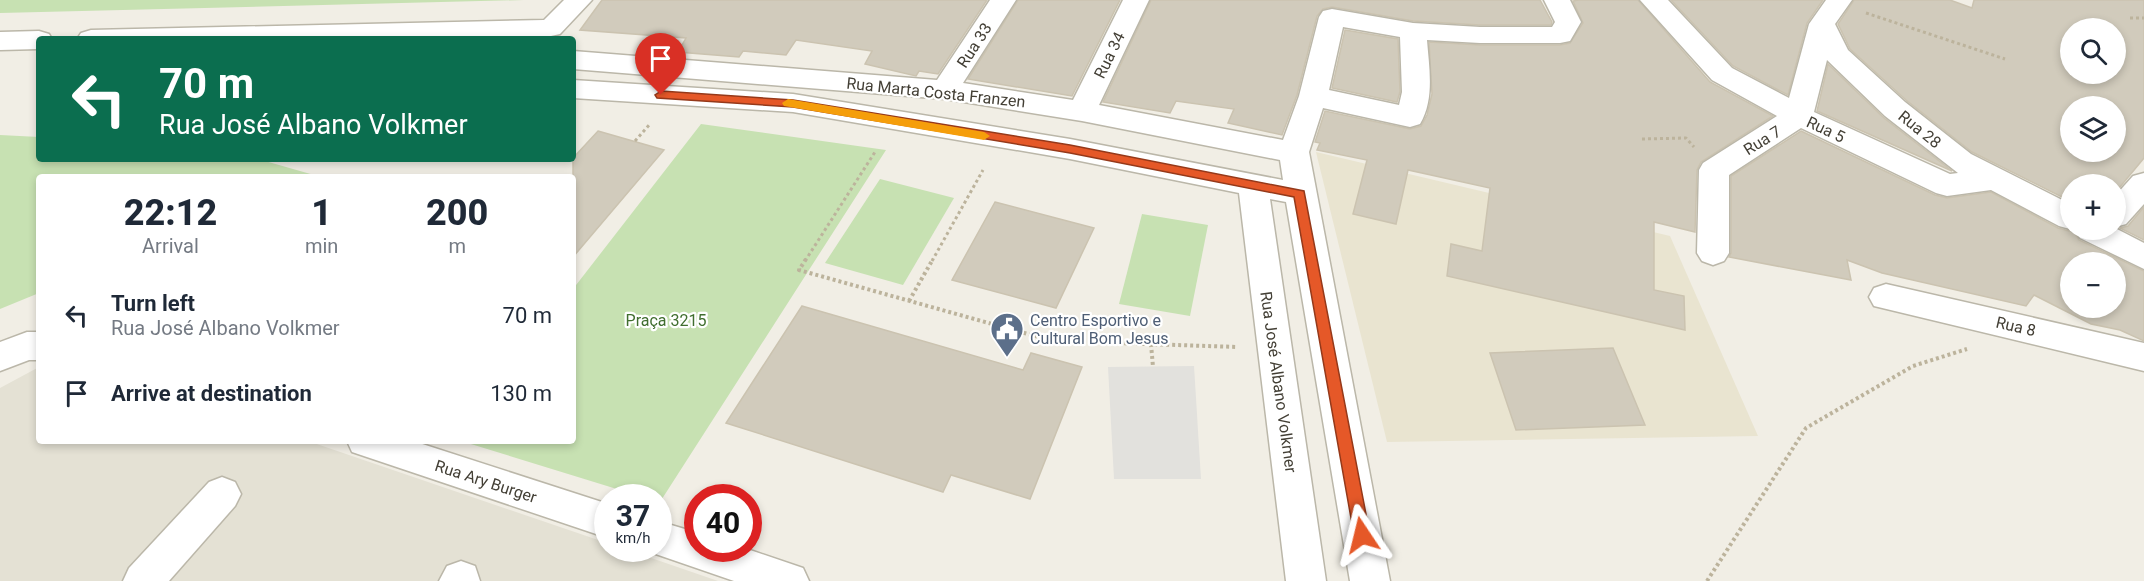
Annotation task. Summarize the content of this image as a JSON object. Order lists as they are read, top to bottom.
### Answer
{
  "streets": {
    "street": [
      "Rua 33",
      "Rua 34",
      "Rua Marta Costa Franzen",
      "Rua 5",
      "Rua 28",
      "Rua 7",
      "Rua 8",
      "Rua José Albano Volkmer",
      "Rua Ary Burger"
    ]
  },
  "crossings": [
    ["Rua 33", "Rua Marta Costa Franzen"],
    ["Rua 34", "Rua Marta Costa Franzen"],
    ["Rua 5", "Rua 28"],
    ["Rua 5", "Rua 7"],
    ["Rua 28", "Rua 7"]
  ],
  "parks": ["Praça 3215"],
  "places": {
    "public building": ["Centro Esportivo e Cultural Bom Jesus"]
  },
  "page": {
    "map_buttons": ["+", "−"],
    "turn": ["70 m", "Rua José Albano Volkmer"],
    "eta": [
      "22:12",
      "Arrival",
      "1",
      "min",
      "200",
      "m"
    ],
    "list": [
      {
        "name": "Turn left",
        "note": "Rua José Albano Volkmer",
        "value": "70 m"
      },
      {
        "name": "Arrive at destination",
        "value": "130 m"
      }
    ],
    "speed": "37 km/h",
    "limit": "40"
  }
}
